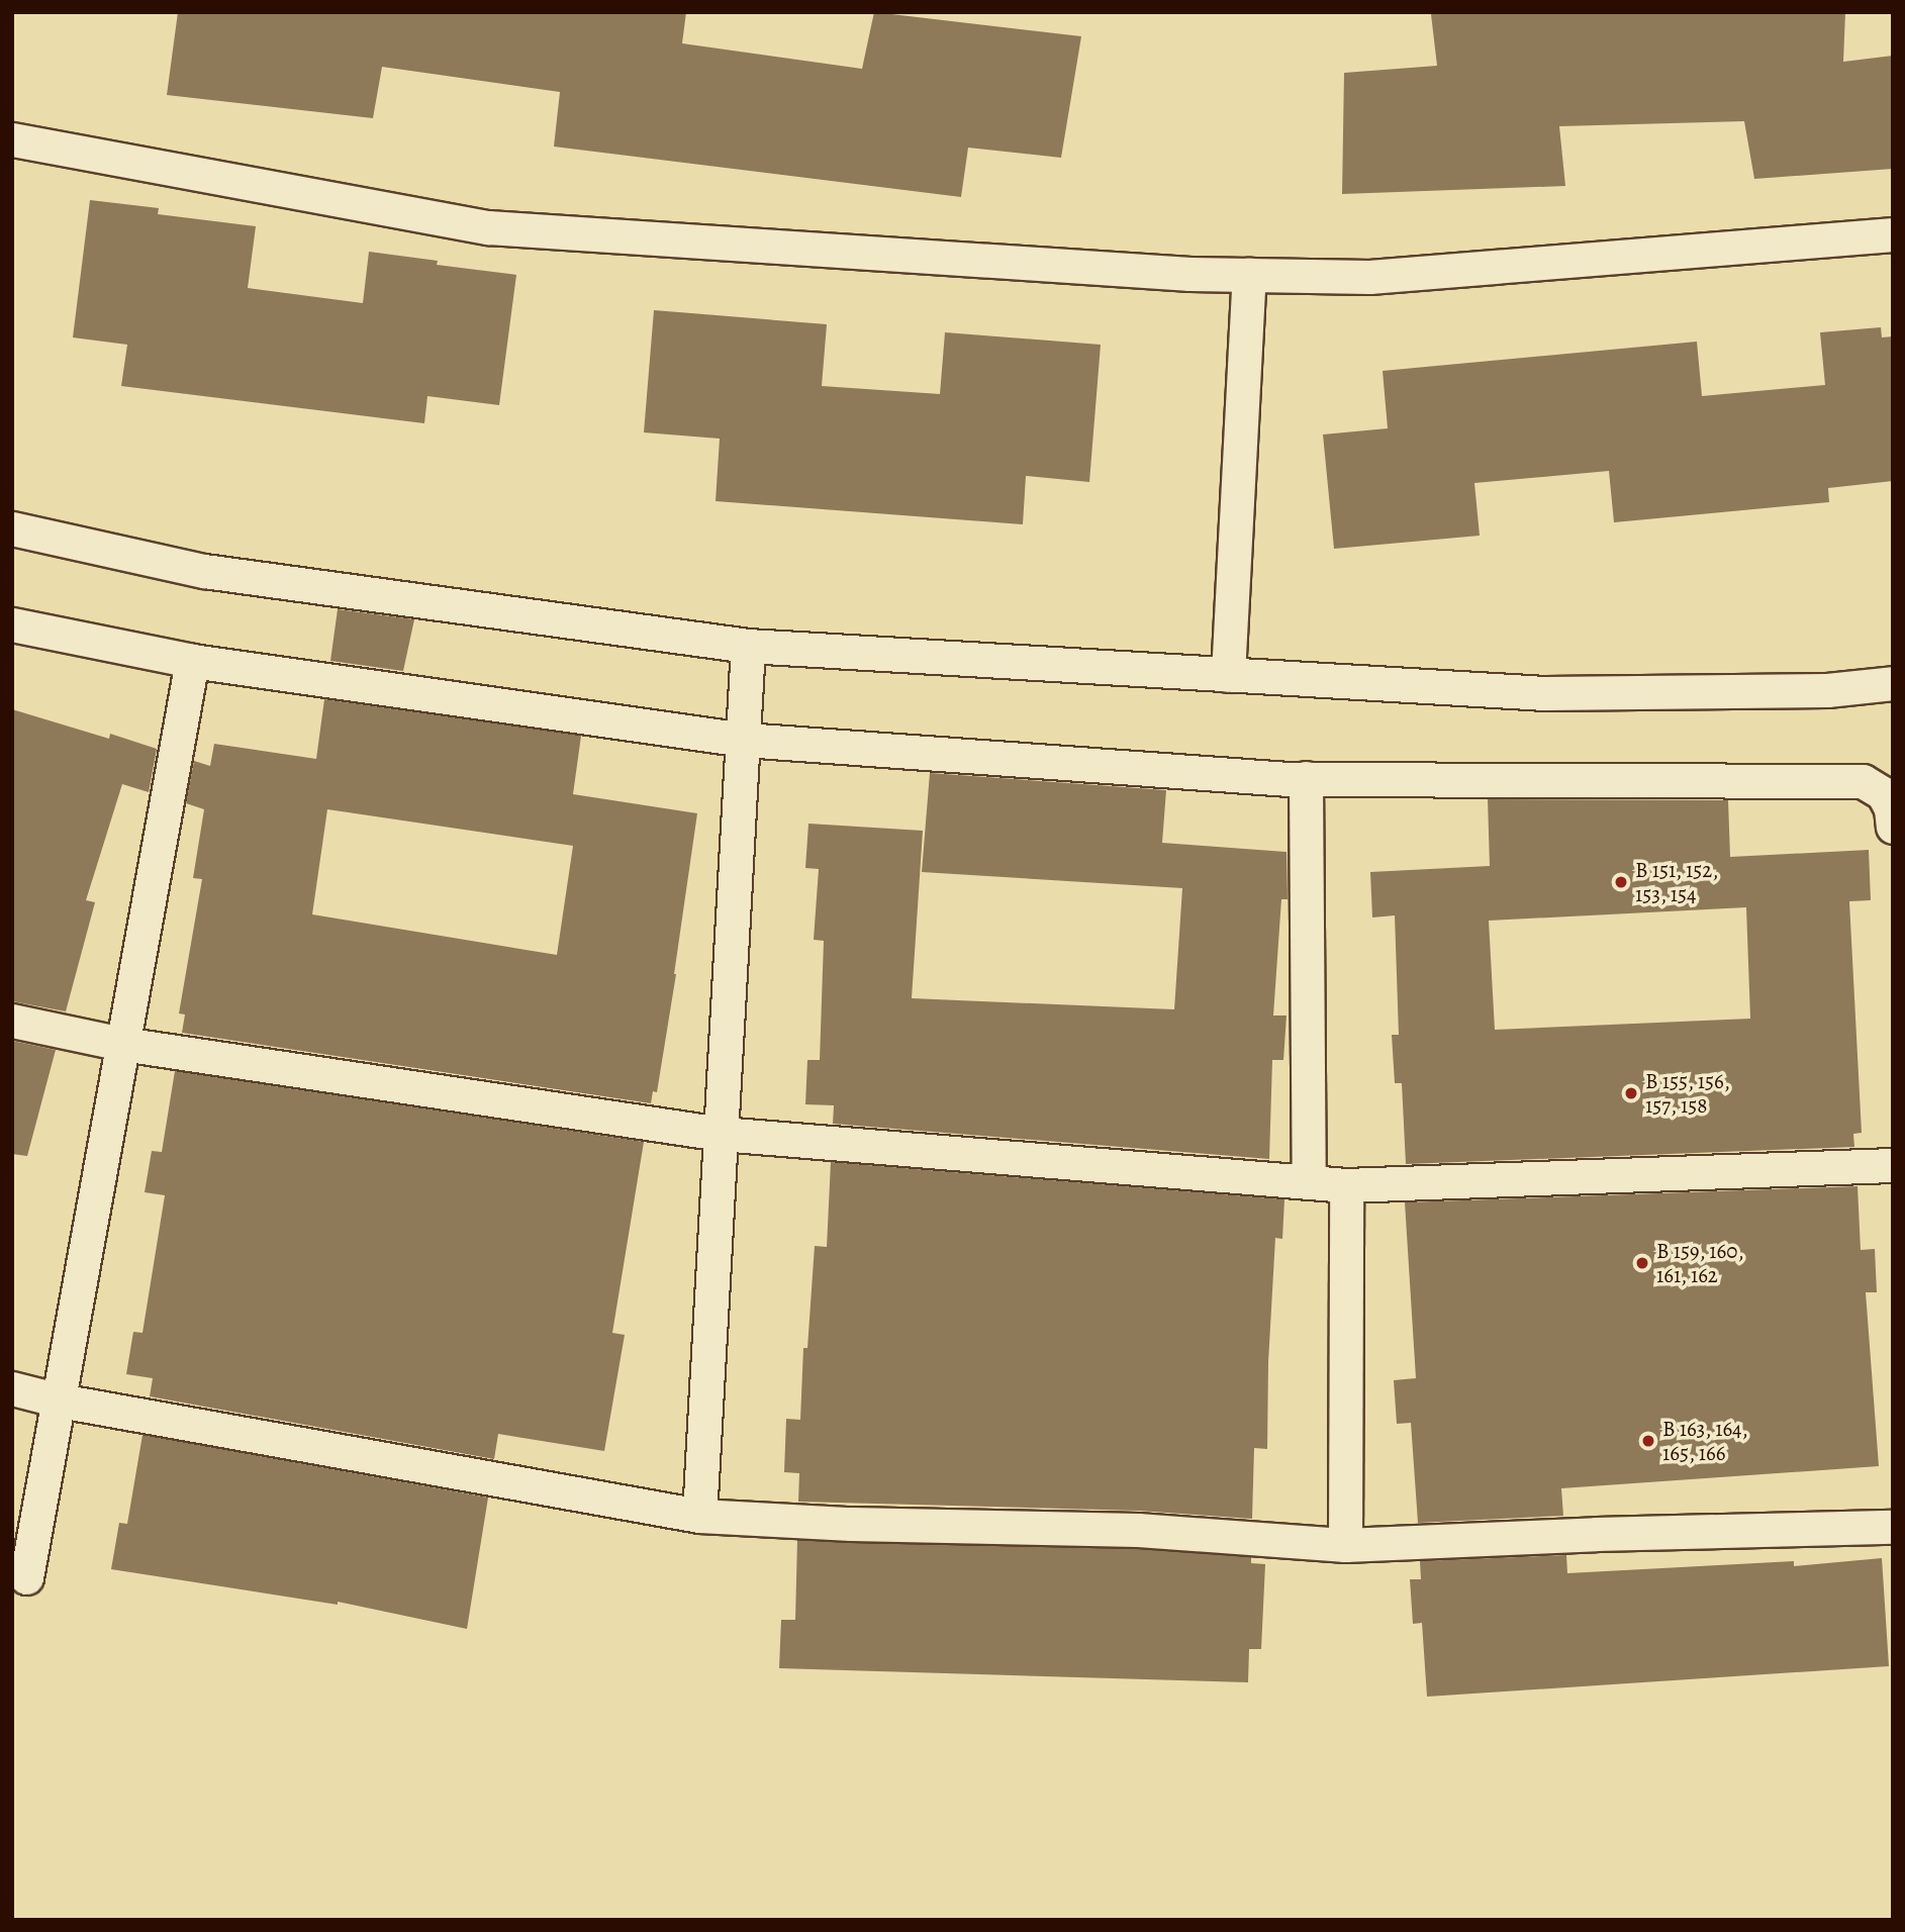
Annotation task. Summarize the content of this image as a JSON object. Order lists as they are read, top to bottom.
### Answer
{
  "places": [
    "B 151, 152, 153, 154",
    "B 155, 156, 157, 158",
    "B 159, 160, 161, 162",
    "B 163, 164, 165, 166"
  ]
}
